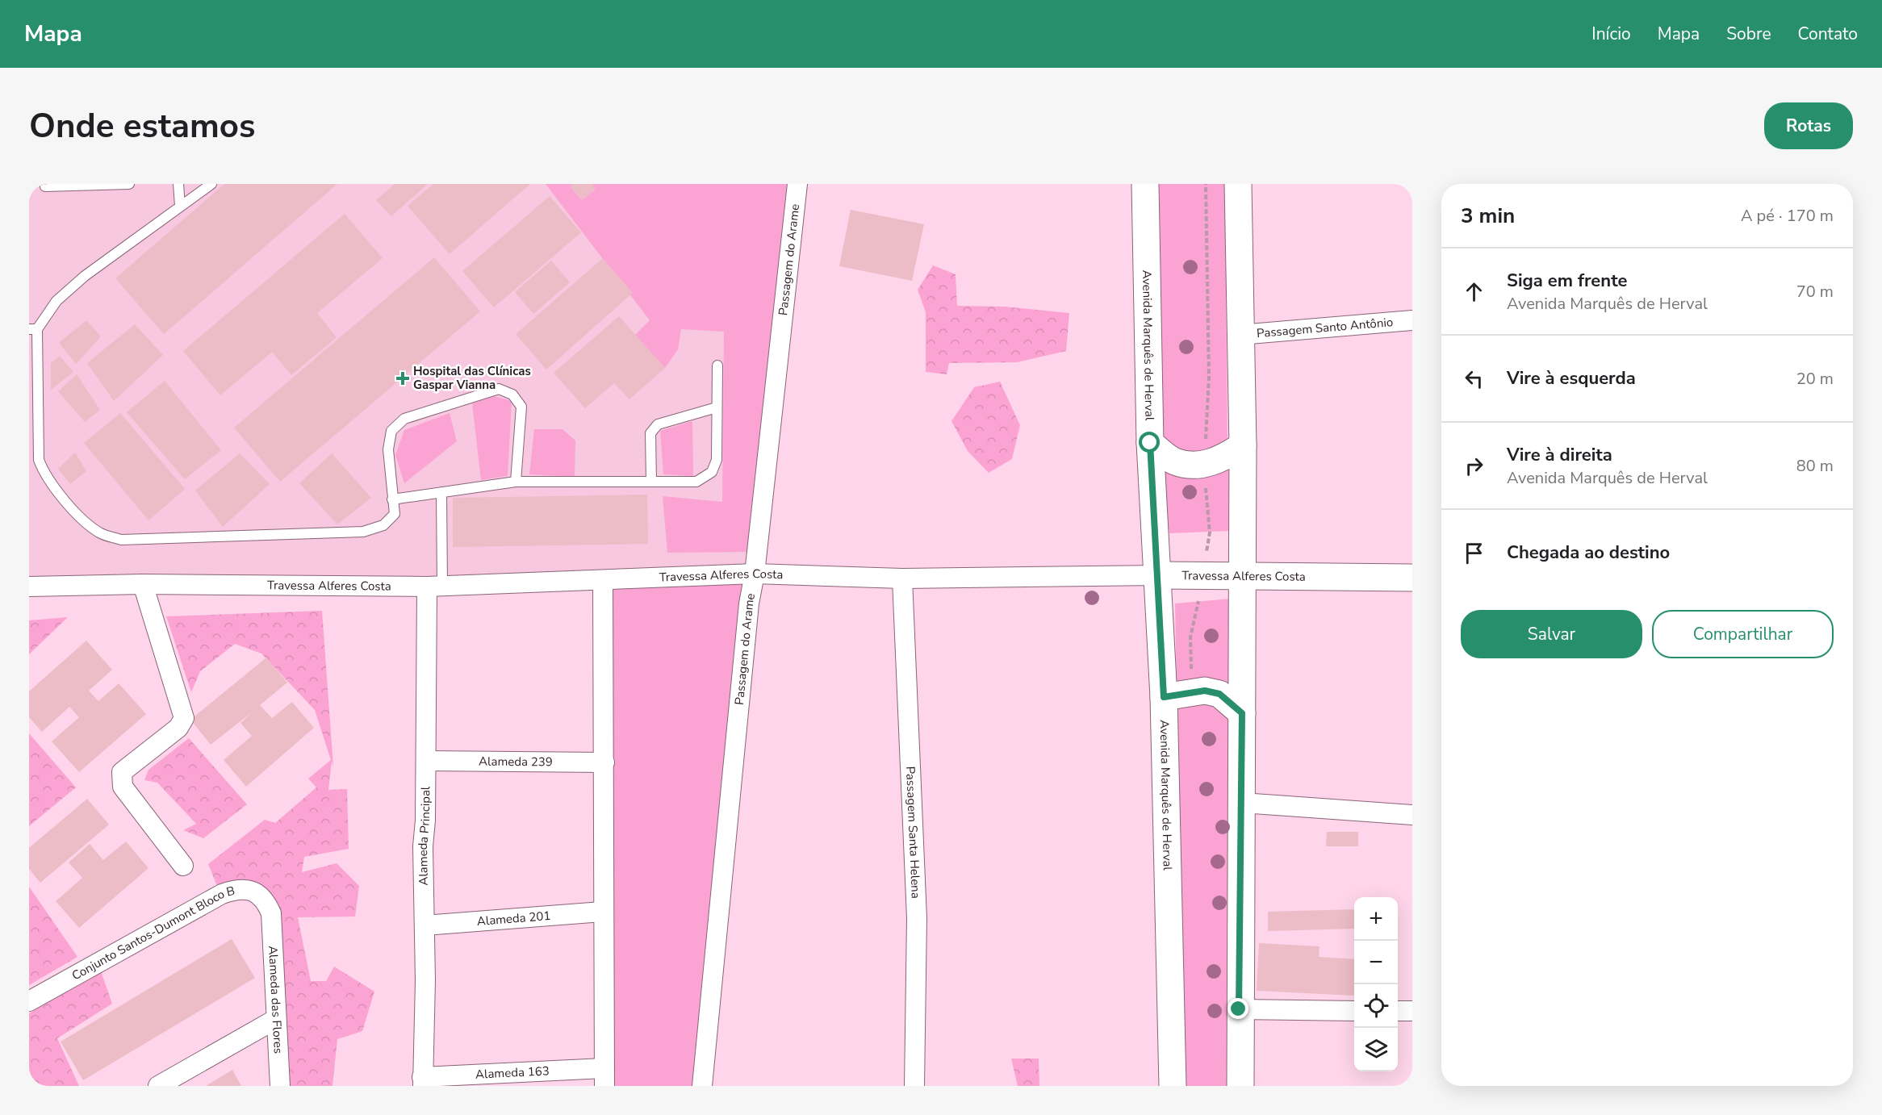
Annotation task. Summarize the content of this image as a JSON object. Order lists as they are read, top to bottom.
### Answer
{
  "streets": {
    "main road": ["Avenida Marquês de Herval", "Travessa Alferes Costa"],
    "street": [
      "Passagem do Arame",
      "Passagem Santo Antônio",
      "Alameda 239",
      "Passagem Santa Helena",
      "Alameda Principal",
      "Alameda 201",
      "Conjunto Santos-Dumont Bloco B",
      "Alameda das Flores",
      "Alameda 163"
    ]
  },
  "crossings": [
    ["Passagem do Arame", "Travessa Alferes Costa"],
    ["Avenida Marquês de Herval", "Travessa Alferes Costa"],
    ["Travessa Alferes Costa", "Passagem Santa Helena"],
    ["Travessa Alferes Costa", "Alameda Principal"],
    ["Alameda 239", "Alameda Principal"],
    ["Alameda Principal", "Alameda 201"],
    ["Alameda Principal", "Alameda 163"],
    ["Conjunto Santos-Dumont Bloco B", "Alameda das Flores"]
  ],
  "places": {
    "health": ["Hospital das Clínicas Gaspar Vianna"]
  },
  "page": {
    "header": "Mapa",
    "nav": [
      "Início",
      "Mapa",
      "Sobre",
      "Contato"
    ],
    "buttons": [
      "Rotas",
      ["Salvar", "Compartilhar"]
    ],
    "title": "Onde estamos",
    "heading": ["3 min", "A pé · 170 m"],
    "list": [
      ["Siga em frente", "Avenida Marquês de Herval", "70 m"],
      ["Vire à esquerda", "20 m"],
      ["Vire à direita", "Avenida Marquês de Herval", "80 m"],
      "Chegada ao destino"
    ],
    "map_buttons": ["+", "−"]
  }
}
